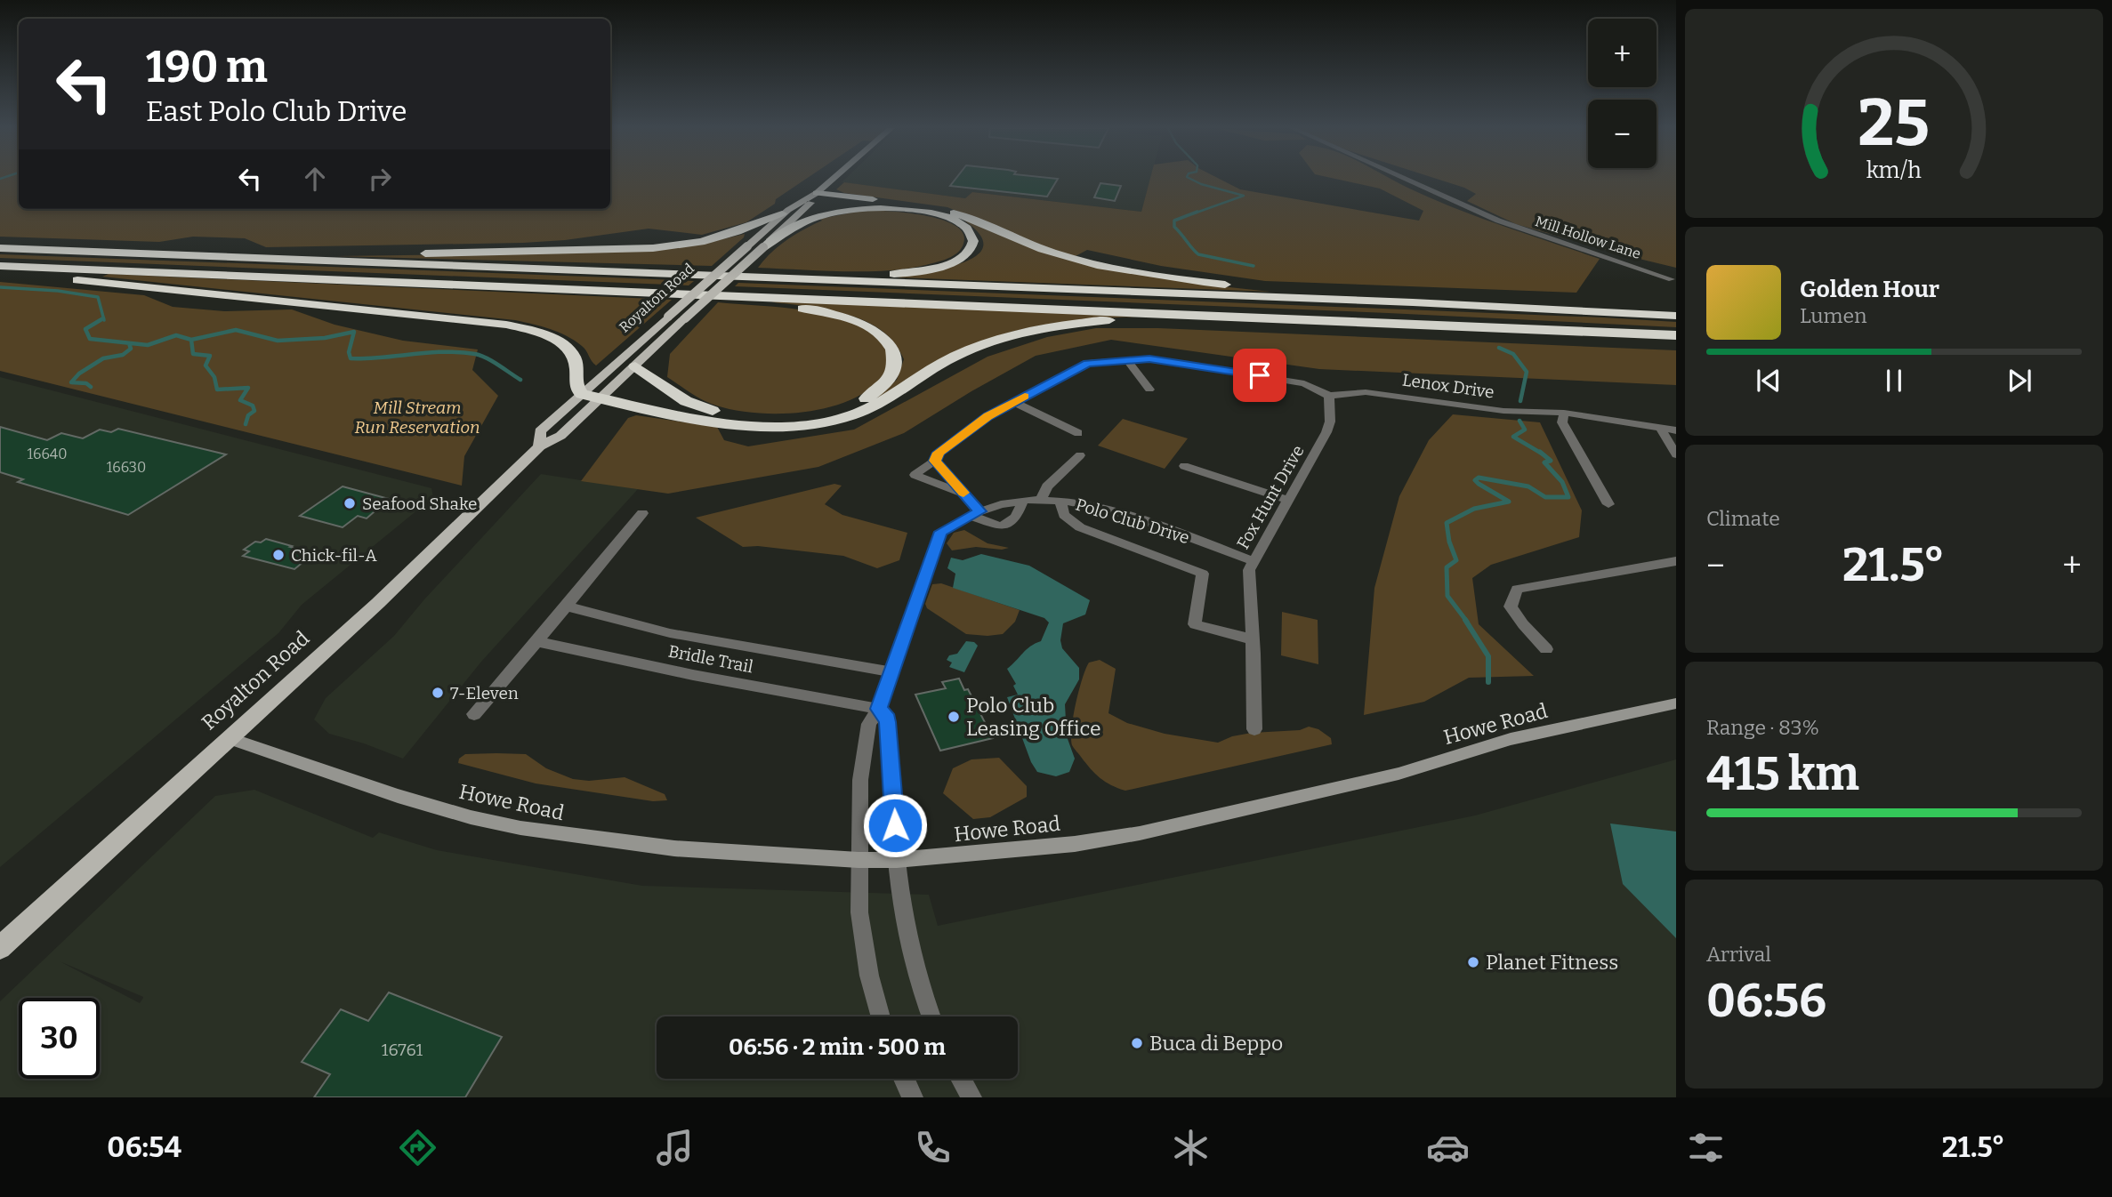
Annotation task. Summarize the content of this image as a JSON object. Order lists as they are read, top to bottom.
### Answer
{
  "streets": {
    "main road": ["Royalton Road"],
    "street": [
      "Mill Hollow Lane",
      "Lenox Drive",
      "Fox Hunt Drive",
      "Polo Club Drive",
      "Bridle Trail",
      "Howe Road"
    ]
  },
  "crossings": [
    ["Royalton Road", "Howe Road"],
    ["Lenox Drive", "Fox Hunt Drive"],
    ["Fox Hunt Drive", "Polo Club Drive"],
    ["Polo Club Drive", "Bridle Trail"],
    ["Polo Club Drive", "Howe Road"]
  ],
  "parks": ["Mill Stream Run Reservation"],
  "places": [
    "Seafood Shake",
    "Chick-fil-A",
    "7-Eleven",
    "Polo Club Leasing Office",
    "Planet Fitness",
    "Buca di Beppo"
  ],
  "house_numbers": ["16640", "16630", "16761"],
  "page": {
    "map_buttons": ["+", "−"],
    "turn": ["190 m", "East Polo Club Drive"],
    "song": ["Golden Hour", "Lumen"],
    "tile": [
      "Climate",
      ["Range · 83%", "415 km"],
      ["Arrival", "06:56"]
    ],
    "heat": ["−", "21.5°", "+"],
    "limit": "30",
    "trip": "06:56 · 2 min · 500 m",
    "tabs": ["06:54", "21.5°"],
    "gauge": ["25", "km/h"]
  }
}
